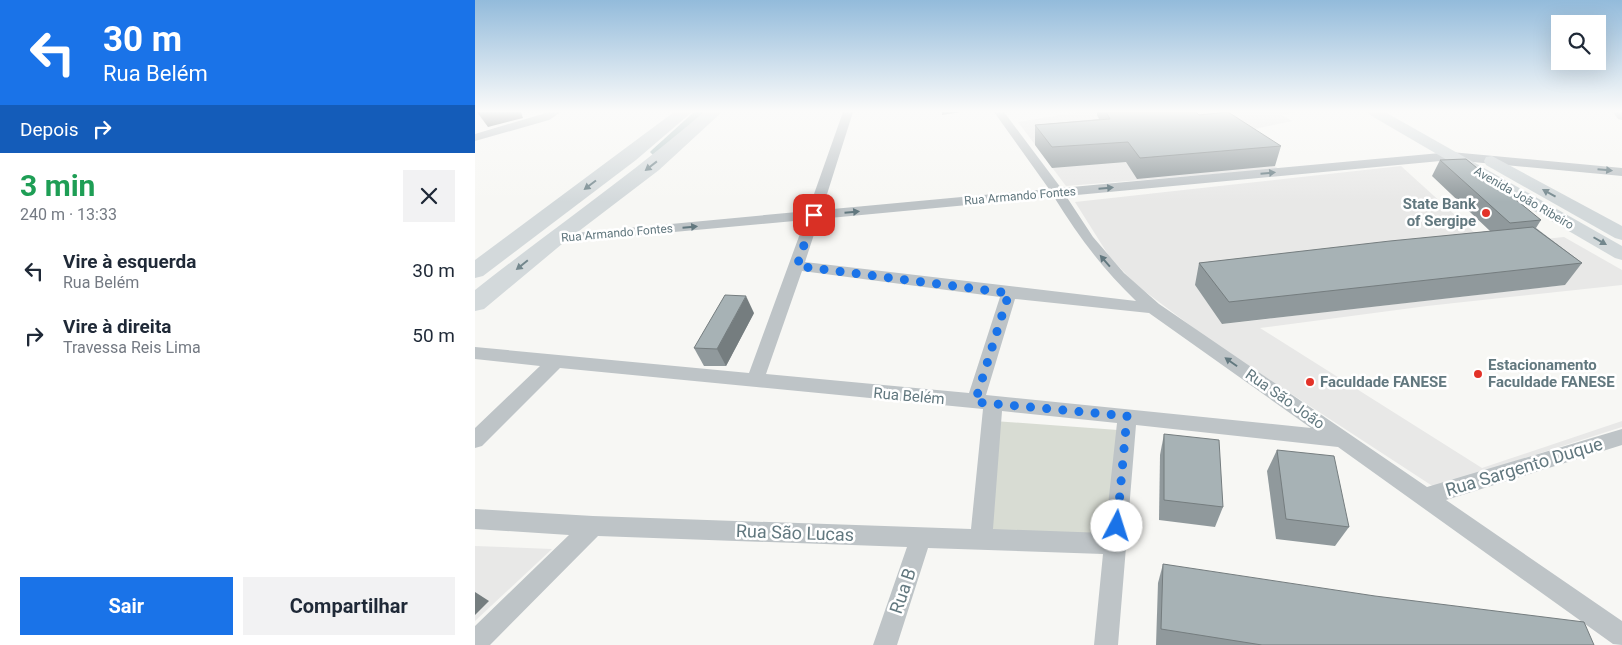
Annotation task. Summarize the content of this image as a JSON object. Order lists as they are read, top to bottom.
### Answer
{
  "streets": {
    "main road": ["Avenida João Ribeiro"],
    "street": [
      "Rua Armando Fontes",
      "Rua Belém",
      "Rua São João",
      "Rua Sargento Duque",
      "Rua São Lucas",
      "Rua B"
    ]
  },
  "crossings": [
    ["Rua Armando Fontes", "Avenida João Ribeiro"],
    ["Rua Armando Fontes", "Rua São João"],
    ["Rua Belém", "Rua São João"],
    ["Rua São João", "Rua Sargento Duque"],
    ["Rua São Lucas", "Rua B"]
  ],
  "one_way": ["Rua São João"],
  "places": ["State Bank of Sergipe", "Estacionamento Faculdade FANESE", "Faculdade FANESE"],
  "page": {
    "turn": ["30 m", "Rua Belém"],
    "then": "Depois",
    "heading": ["3 min", "240 m · 13:33"],
    "list": [
      {
        "name": "Vire à esquerda",
        "note": "Rua Belém",
        "value": "30 m"
      },
      {
        "name": "Vire à direita",
        "note": "Travessa Reis Lima",
        "value": "50 m"
      }
    ],
    "buttons": ["Sair", "Compartilhar"]
  }
}
